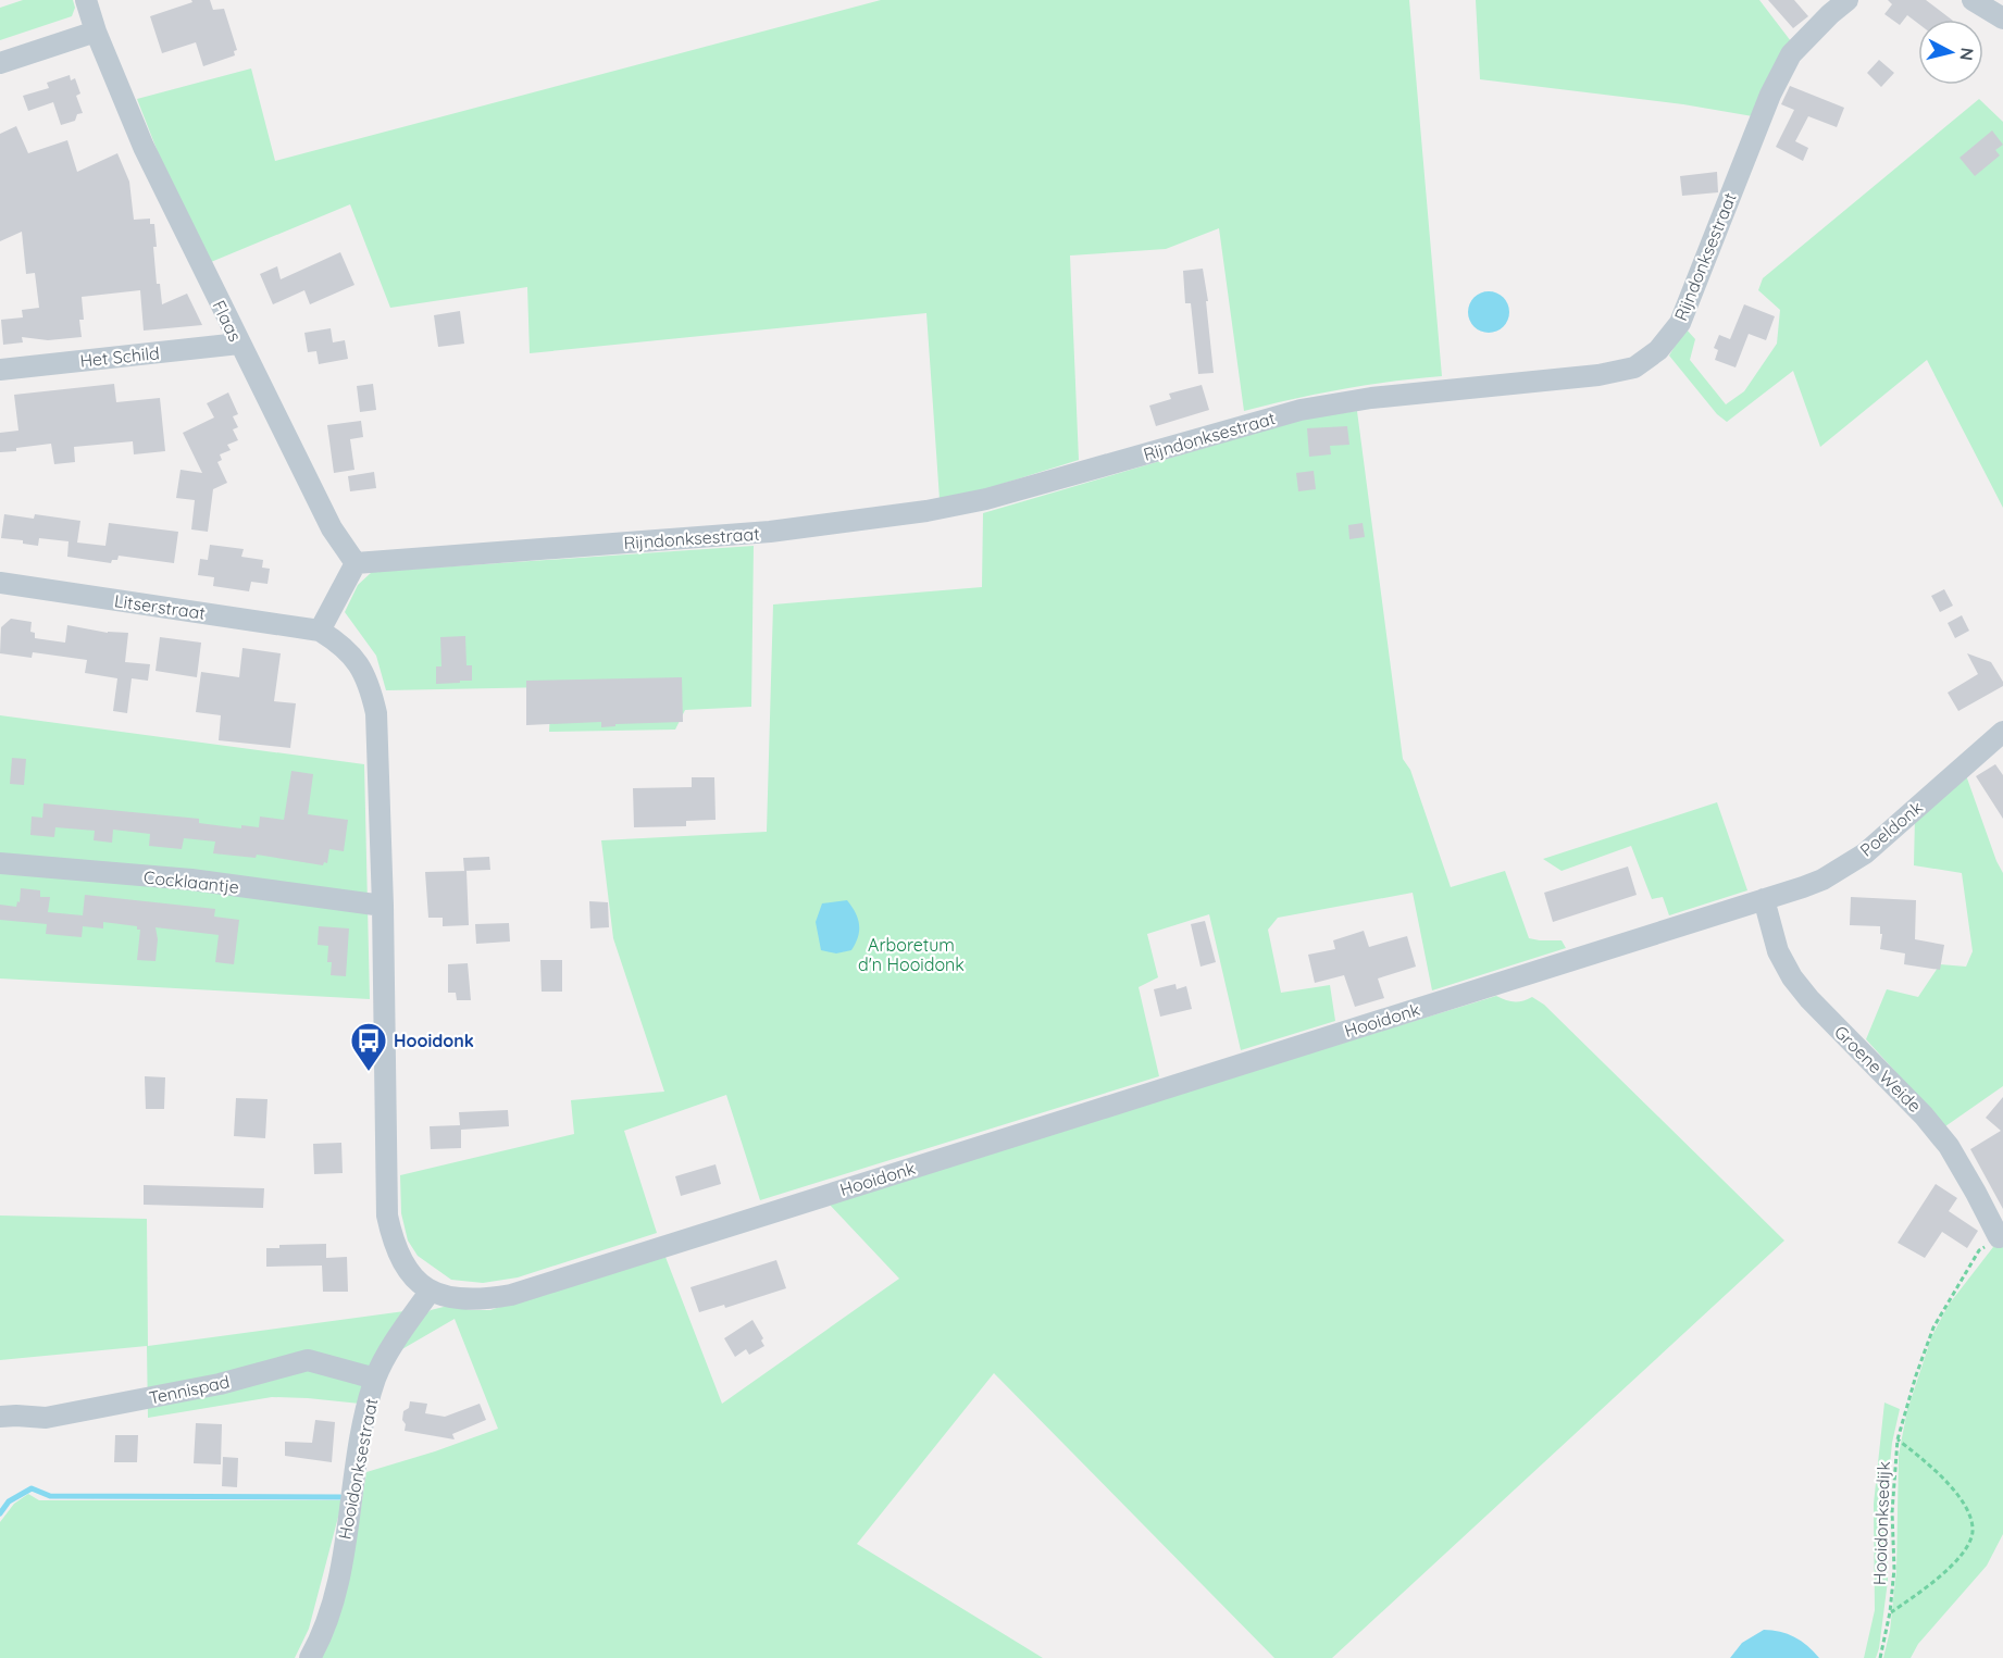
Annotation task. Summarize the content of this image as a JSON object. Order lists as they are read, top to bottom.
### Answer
{
  "streets": {
    "street": [
      "Rijndonksestraat",
      "Flaas",
      "Het Schild",
      "Litserstraat",
      "Poeldonk",
      "Cocklaantje",
      "Hooidonk",
      "Groene Weide",
      "Tennispad",
      "Hooidonksestraat"
    ],
    "path": ["Hooidonksedijk"]
  },
  "crossings": [
    ["Rijndonksestraat", "Flaas"],
    ["Flaas", "Het Schild"],
    ["Litserstraat", "Hooidonk"],
    ["Poeldonk", "Hooidonk"],
    ["Poeldonk", "Groene Weide"],
    ["Cocklaantje", "Hooidonk"],
    ["Hooidonk", "Groene Weide"],
    ["Hooidonk", "Hooidonksestraat"],
    ["Tennispad", "Hooidonksestraat"]
  ],
  "parks": ["Arboretum d'n Hooidonk"],
  "places": {
    "bus stop": ["Hooidonk"]
  },
  "north": "right"
}
